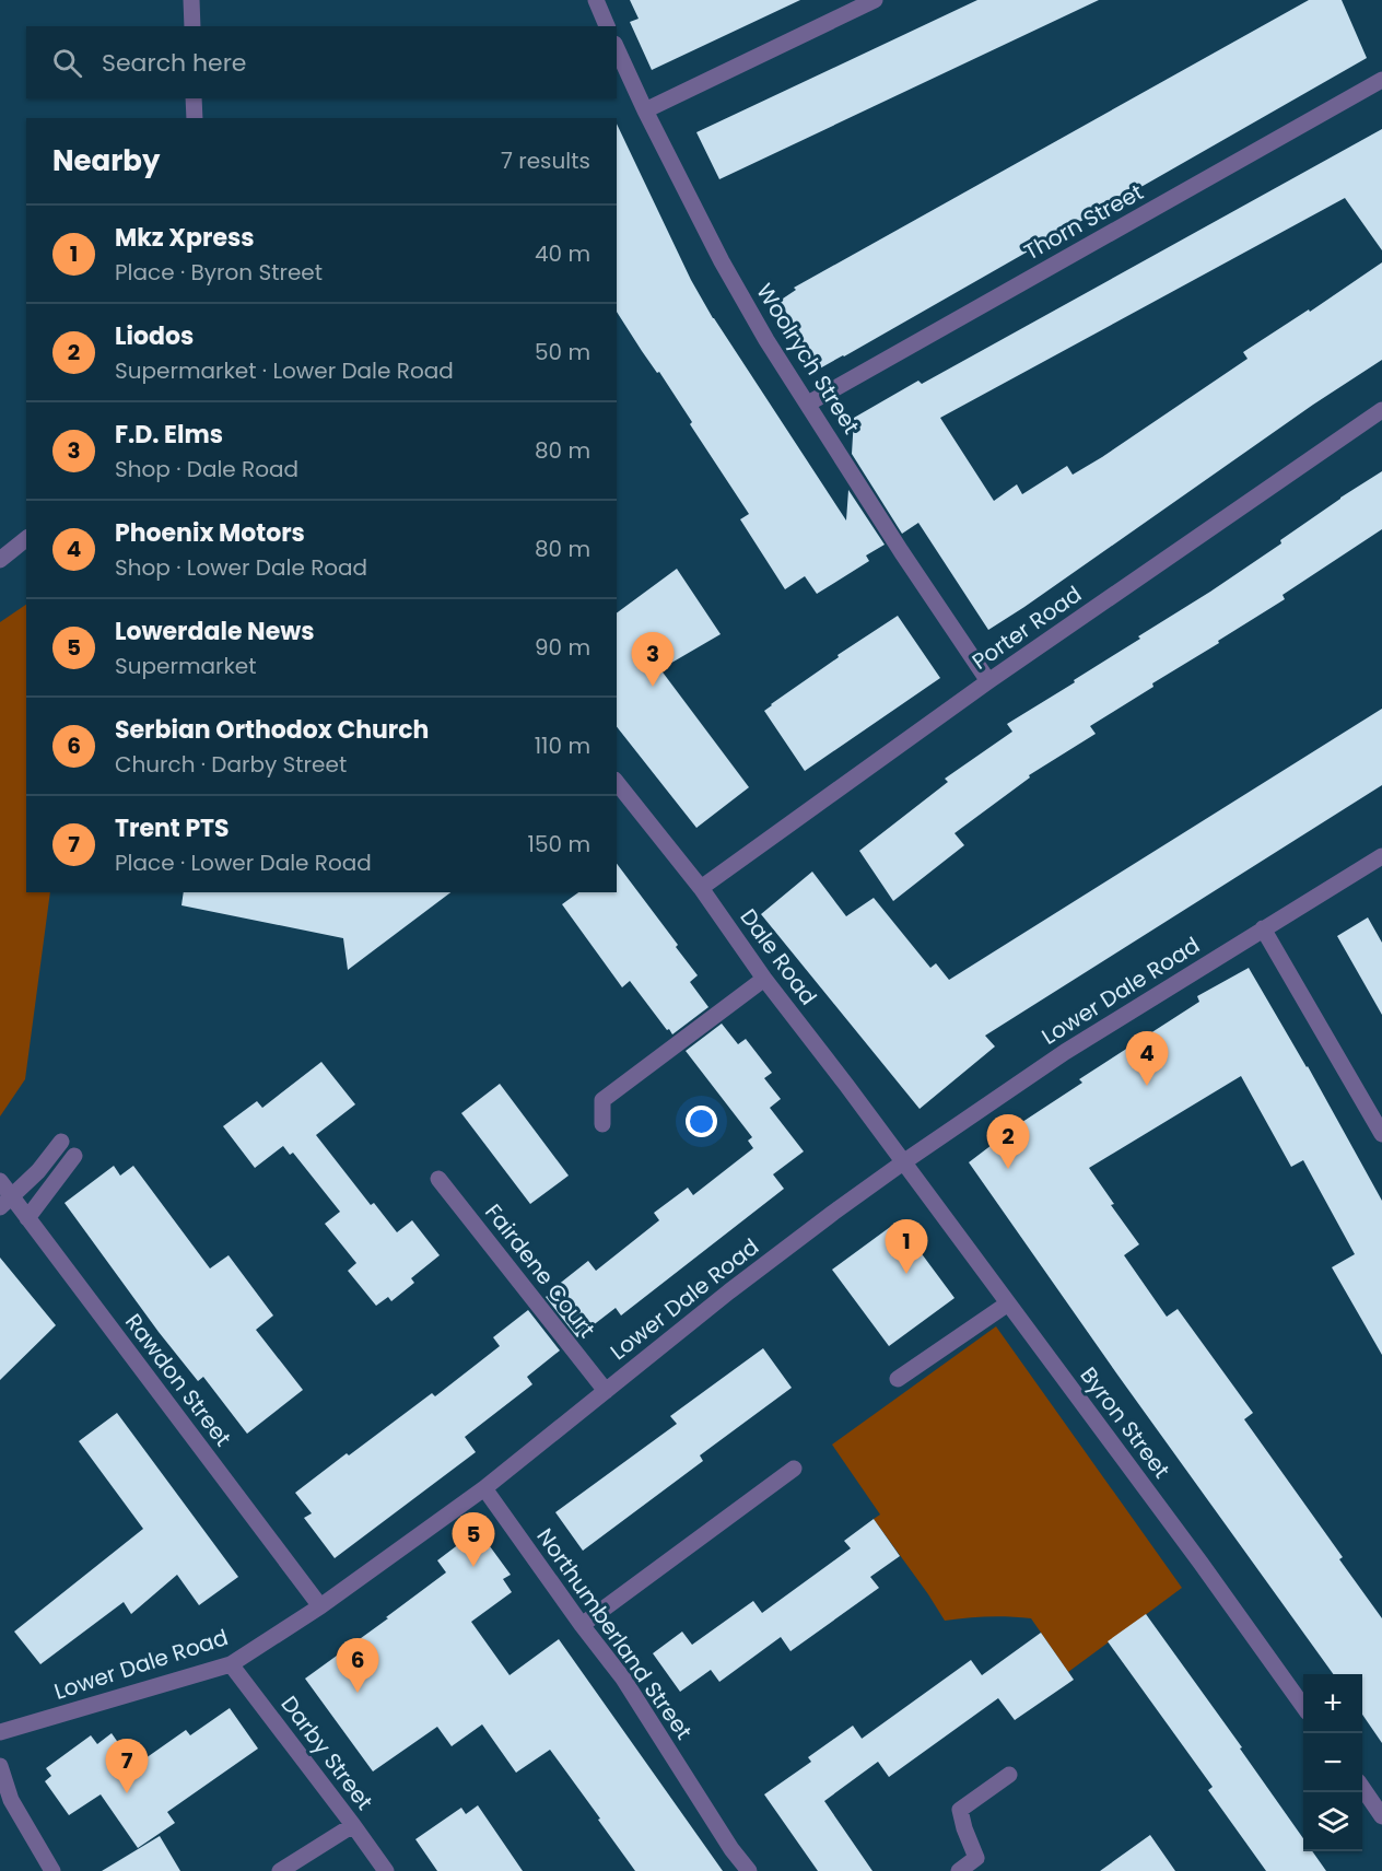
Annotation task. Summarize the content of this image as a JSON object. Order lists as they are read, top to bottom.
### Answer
{
  "streets": {
    "street": [
      "Thorn Street",
      "Woolrych Street",
      "Porter Road",
      "Dale Road",
      "Lower Dale Road",
      "Fairdene Court",
      "Rawdon Street",
      "Byron Street",
      "Northumberland Street",
      "Darby Street"
    ]
  },
  "crossings": [
    ["Thorn Street", "Woolrych Street"],
    ["Woolrych Street", "Porter Road"],
    ["Porter Road", "Dale Road"],
    ["Dale Road", "Lower Dale Road"],
    ["Dale Road", "Byron Street"],
    ["Lower Dale Road", "Fairdene Court"],
    ["Lower Dale Road", "Rawdon Street"],
    ["Lower Dale Road", "Byron Street"],
    ["Lower Dale Road", "Northumberland Street"],
    ["Lower Dale Road", "Darby Street"]
  ],
  "page": {
    "search": "Search here",
    "heading": ["Nearby", "7 results"],
    "list": [
      {
        "mark": "1",
        "name": "Mkz Xpress",
        "note": "Place · Byron Street",
        "value": "40 m"
      },
      {
        "mark": "2",
        "name": "Liodos",
        "note": "Supermarket · Lower Dale Road",
        "value": "50 m"
      },
      {
        "mark": "3",
        "name": "F.D. Elms",
        "note": "Shop · Dale Road",
        "value": "80 m"
      },
      {
        "mark": "4",
        "name": "Phoenix Motors",
        "note": "Shop · Lower Dale Road",
        "value": "80 m"
      },
      {
        "mark": "5",
        "name": "Lowerdale News",
        "note": "Supermarket",
        "value": "90 m"
      },
      {
        "mark": "6",
        "name": "Serbian Orthodox Church",
        "note": "Church · Darby Street",
        "value": "110 m"
      },
      {
        "mark": "7",
        "name": "Trent PTS",
        "note": "Place · Lower Dale Road",
        "value": "150 m"
      }
    ],
    "pins": [
      "3",
      "4",
      "2",
      "1",
      "5",
      "6",
      "7"
    ],
    "map_buttons": ["+", "−"]
  }
}
